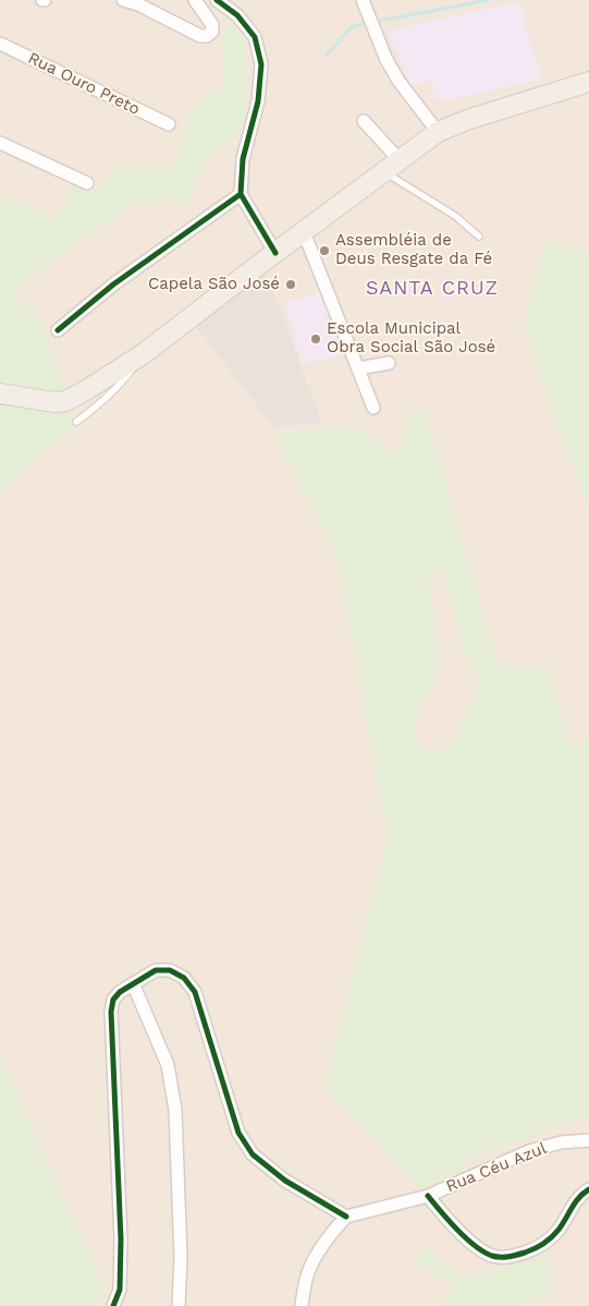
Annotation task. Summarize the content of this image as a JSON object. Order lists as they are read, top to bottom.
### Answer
{
  "streets": {
    "street": ["Rua Ouro Preto", "Rua Céu Azul"]
  },
  "districts": ["SANTA CRUZ"],
  "places": ["Assembléia de Deus Resgate da Fé", "Capela São José", "Escola Municipal Obra Social São José"]
}
